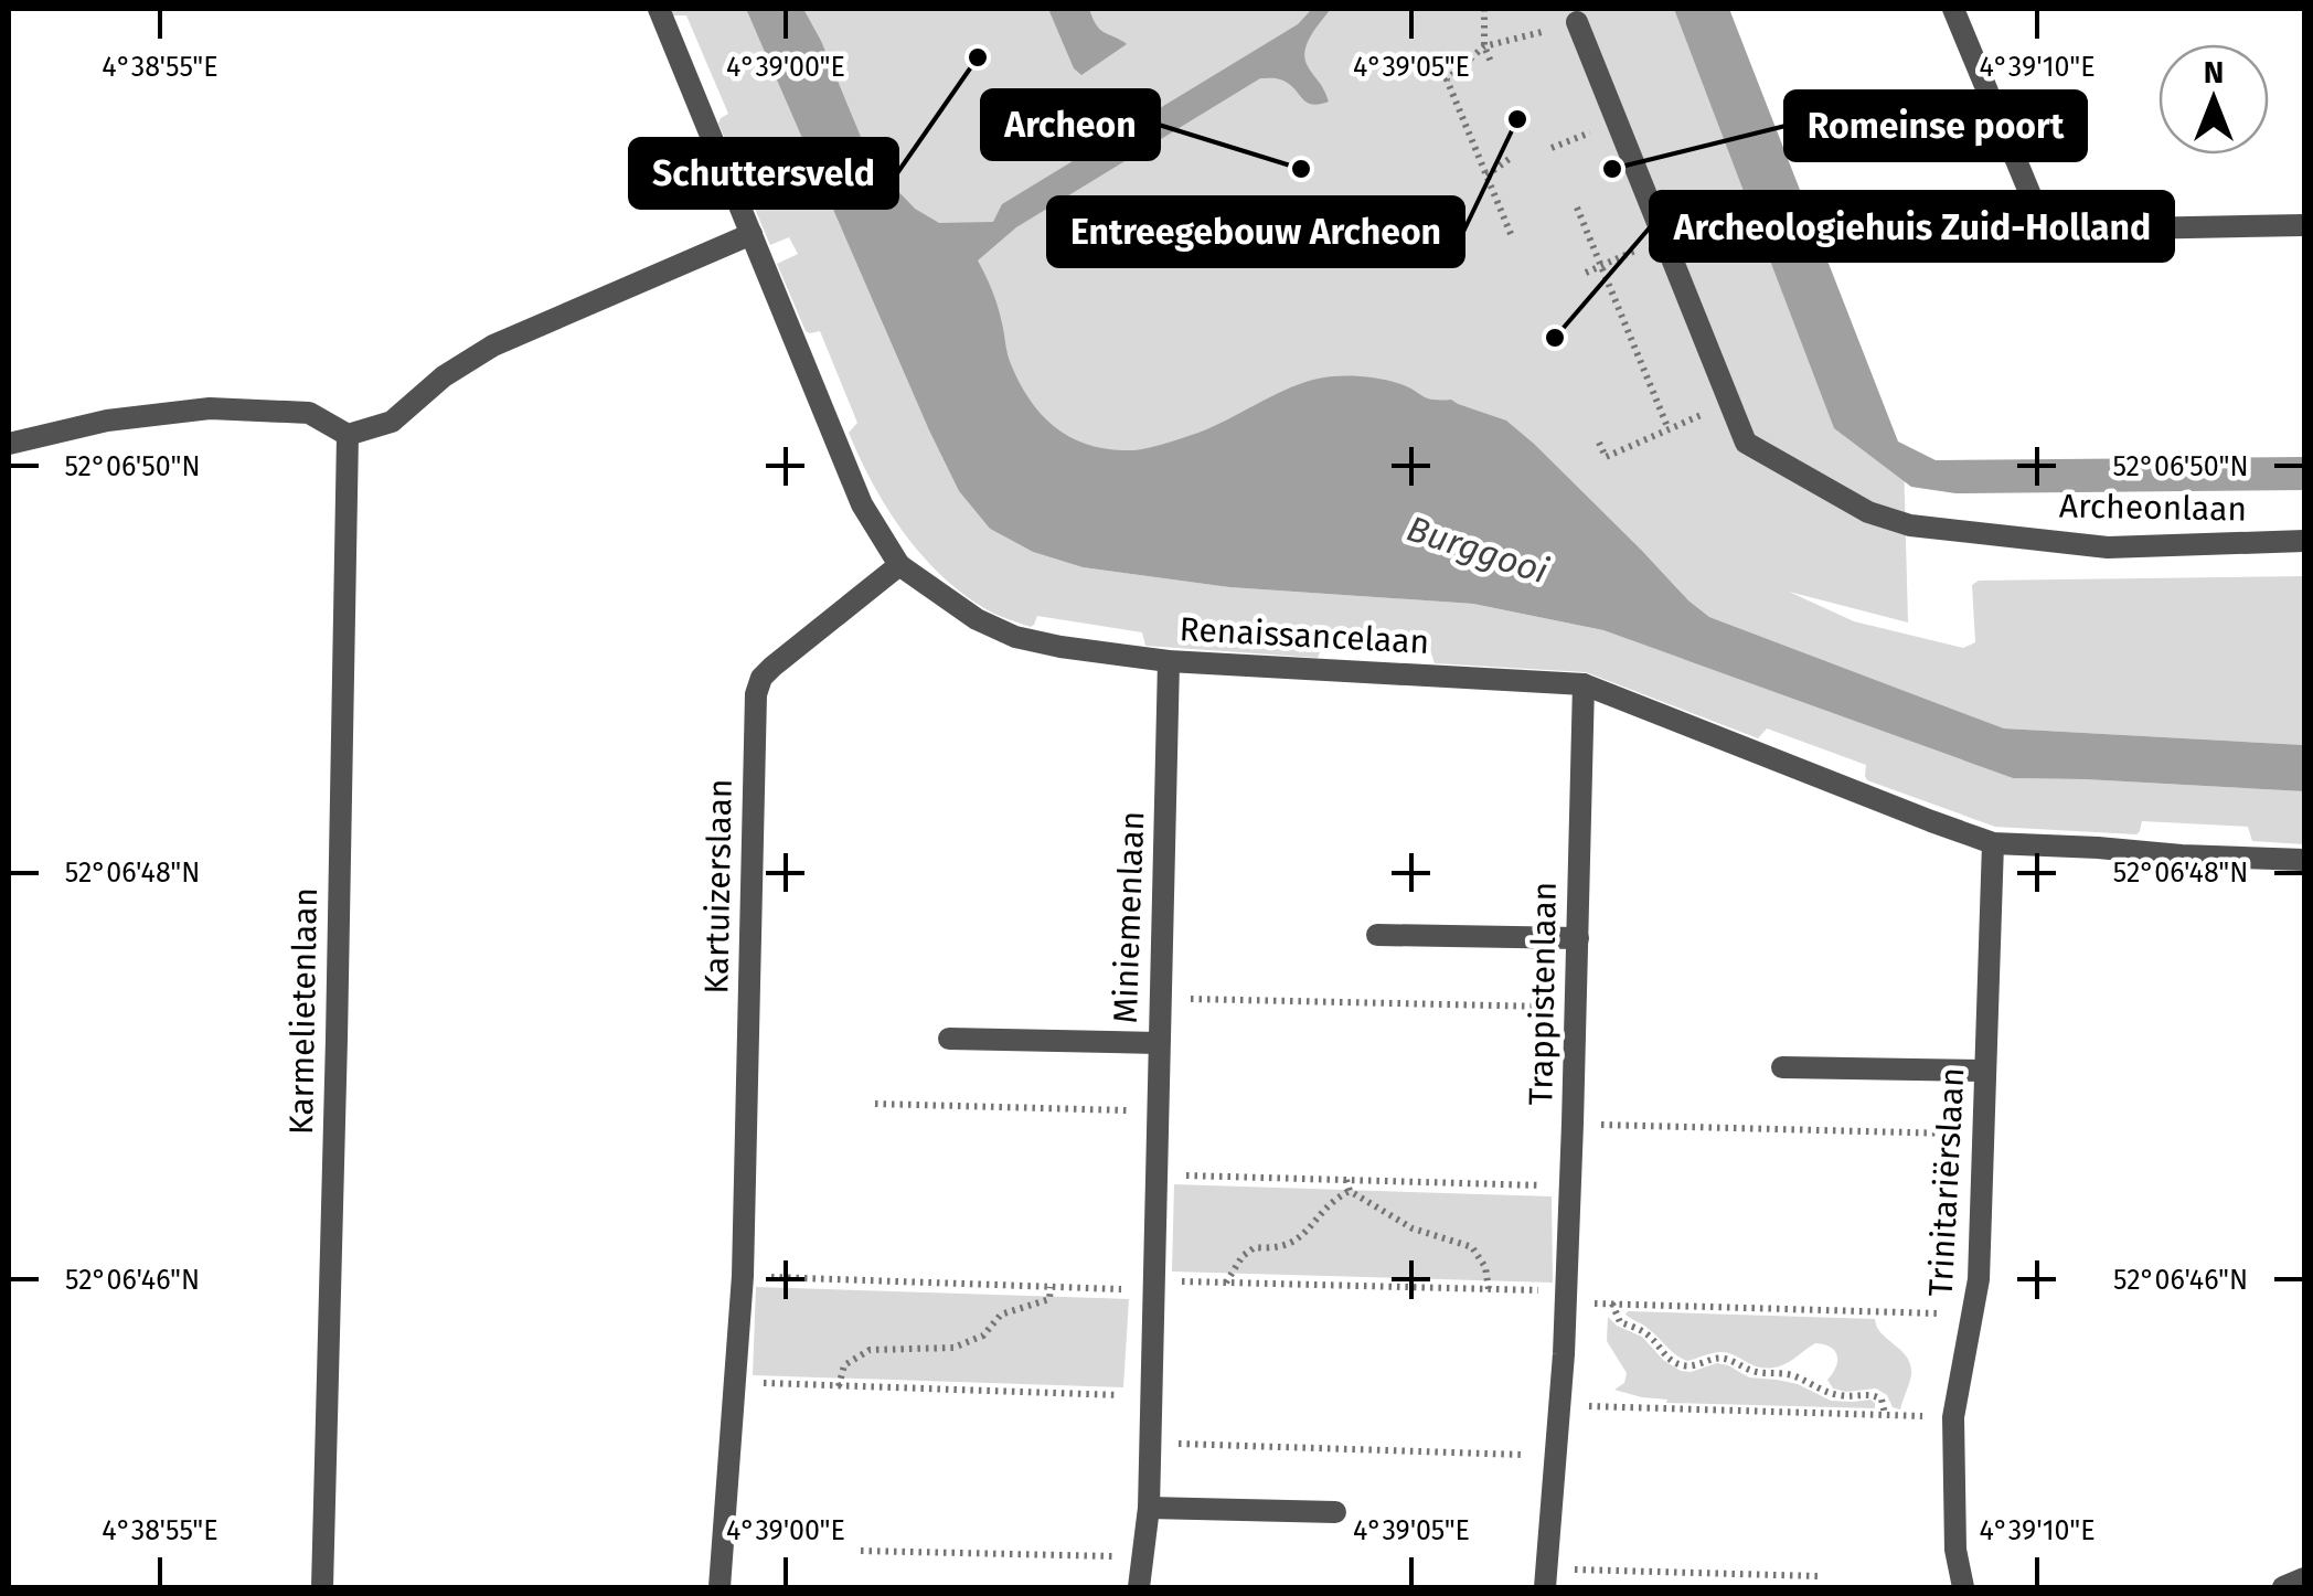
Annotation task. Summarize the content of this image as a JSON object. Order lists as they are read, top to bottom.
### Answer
{
  "streets": {
    "street": [
      "Archeonlaan",
      "Renaissancelaan",
      "Kartuizerslaan",
      "Miniemenlaan",
      "Trappistenlaan",
      "Karmelietenlaan",
      "Trinitariërslaan"
    ]
  },
  "crossings": [
    ["Renaissancelaan", "Kartuizerslaan"],
    ["Renaissancelaan", "Miniemenlaan"],
    ["Renaissancelaan", "Trappistenlaan"],
    ["Renaissancelaan", "Trinitariërslaan"]
  ],
  "water": ["Burggooi"],
  "places": [
    "Schuttersveld",
    "Entreegebouw Archeon",
    "Archeon",
    "Romeinse poort",
    "Archeologiehuis Zuid-Holland"
  ],
  "north": "top",
  "coordinates": [
    "4°38'55\"E",
    "4°39'00\"E",
    "4°39'05\"E",
    "4°39'10\"E",
    "52°06'50\"N",
    "52°06'48\"N",
    "52°06'46\"N"
  ]
}
